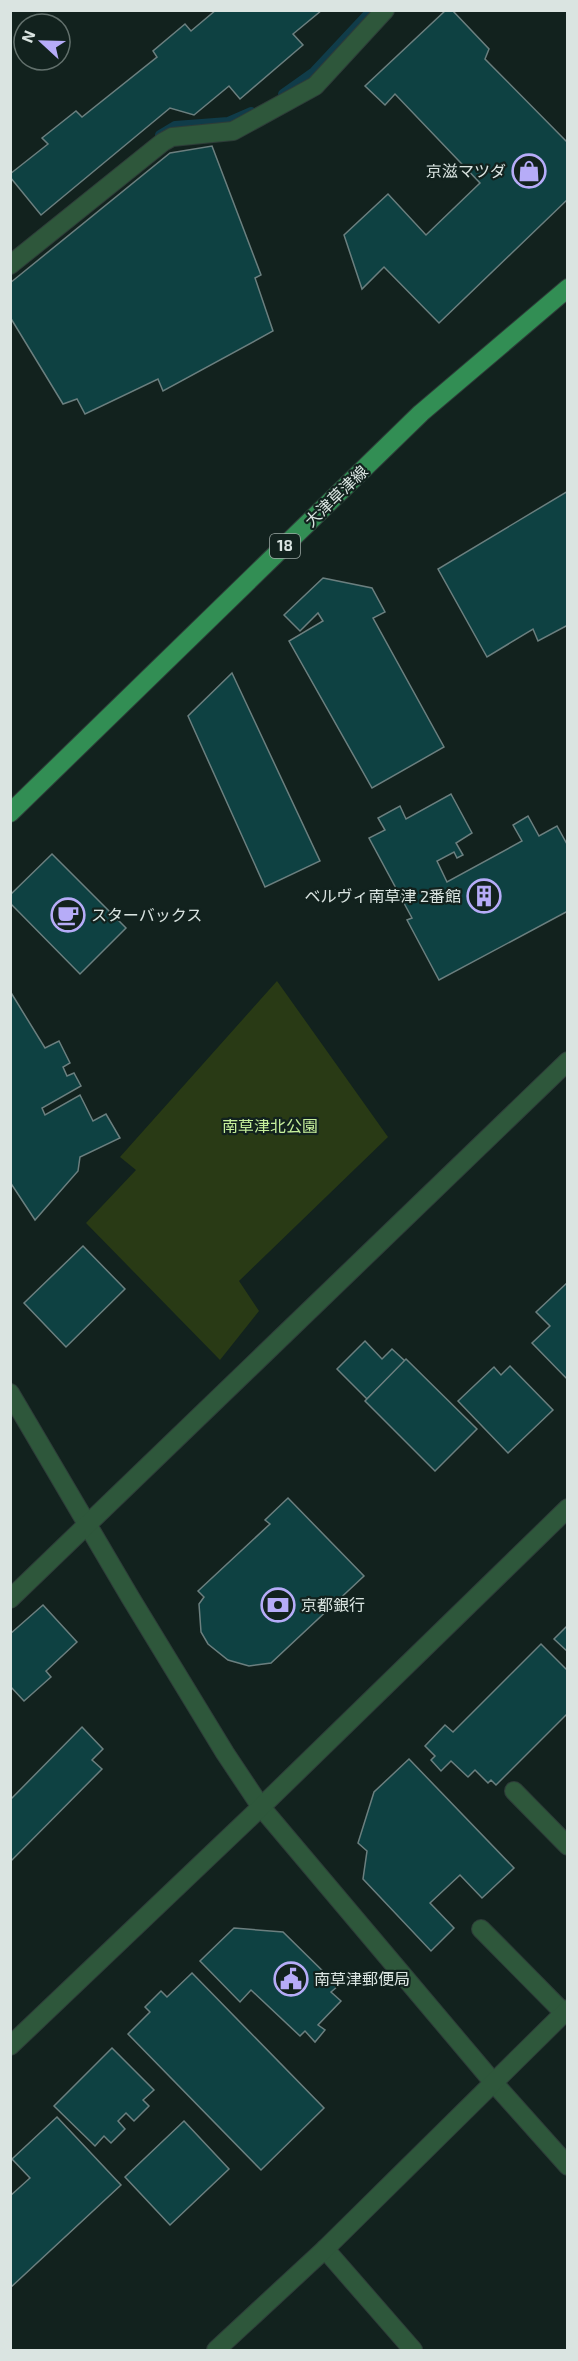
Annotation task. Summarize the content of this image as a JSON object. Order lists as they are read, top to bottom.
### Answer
{
  "streets": {
    "main road": ["大津草津線", "18"]
  },
  "parks": ["南草津北公園"],
  "places": {
    "shop": ["京滋マツダ"],
    "building": ["ベルヴィ南草津 2番館"],
    "cafe": ["スターバックス"],
    "bank": ["京都銀行"],
    "public building": ["南草津郵便局"]
  },
  "north": "left"
}
